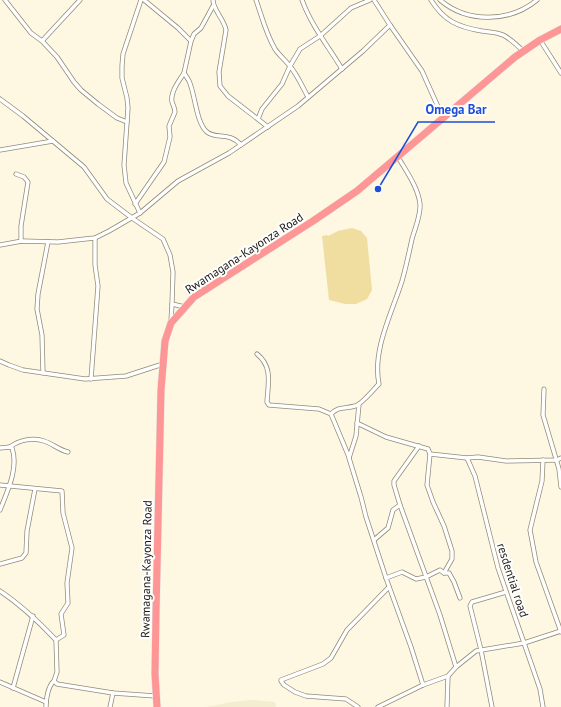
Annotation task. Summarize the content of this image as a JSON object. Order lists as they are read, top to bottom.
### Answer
{
  "streets": {
    "highway": ["Rwamagana-Kayonza Road"],
    "street": ["resdential road"]
  },
  "places": ["Omega Bar"]
}
